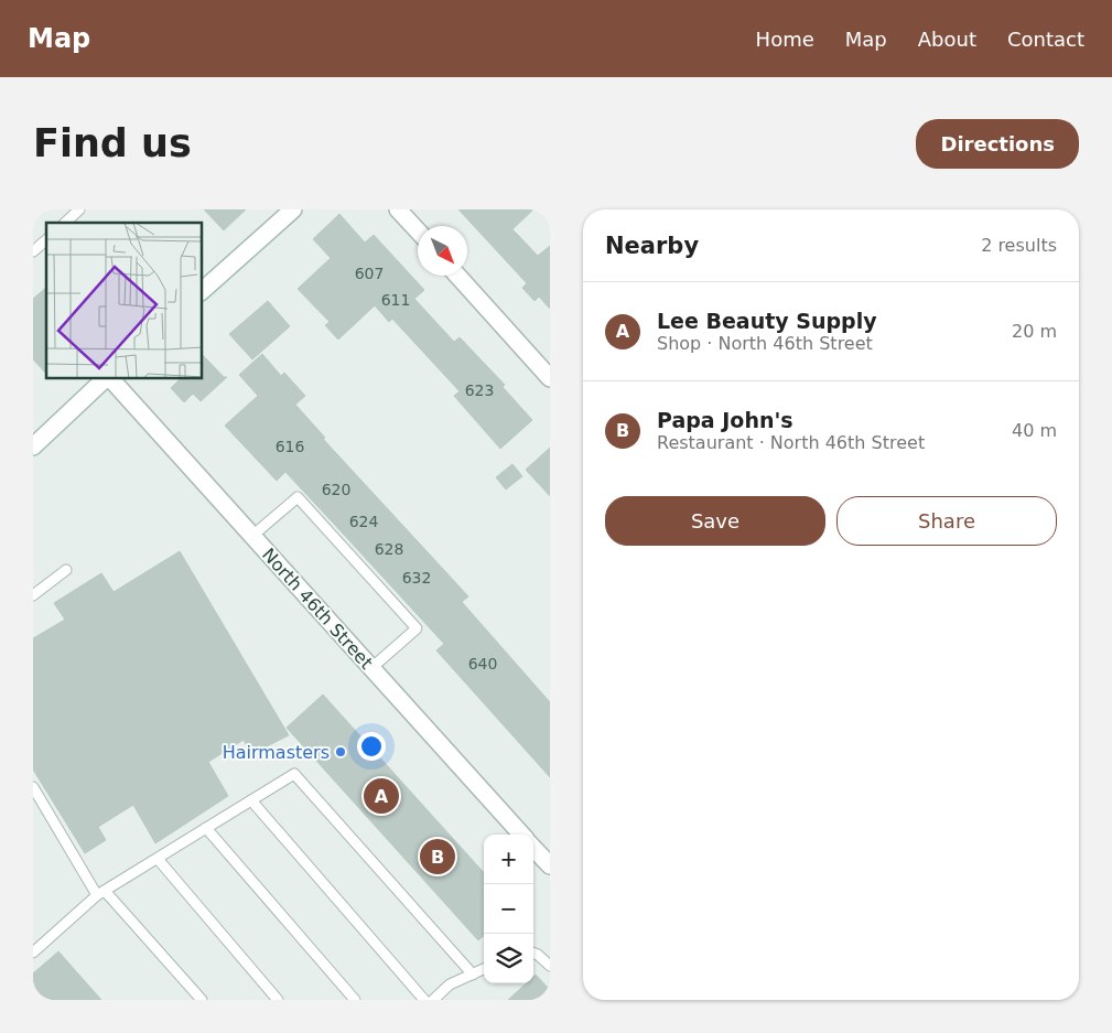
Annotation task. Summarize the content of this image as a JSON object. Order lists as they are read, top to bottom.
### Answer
{
  "streets": {
    "street": ["North 46th Street"]
  },
  "places": ["Hairmasters"],
  "house_numbers": [
    "607",
    "611",
    "623",
    "616",
    "620",
    "624",
    "628",
    "632",
    "640"
  ],
  "north": "bottom right",
  "page": {
    "header": "Map",
    "nav": [
      "Home",
      "Map",
      "About",
      "Contact"
    ],
    "buttons": [
      "Directions",
      ["Save", "Share"]
    ],
    "title": "Find us",
    "heading": ["Nearby", "2 results"],
    "list": [
      {
        "mark": "A",
        "name": "Lee Beauty Supply",
        "note": "Shop · North 46th Street",
        "value": "20 m"
      },
      {
        "mark": "B",
        "name": "Papa John's",
        "note": "Restaurant · North 46th Street",
        "value": "40 m"
      }
    ],
    "pins": ["A", "B"],
    "map_buttons": ["+", "−"]
  }
}
